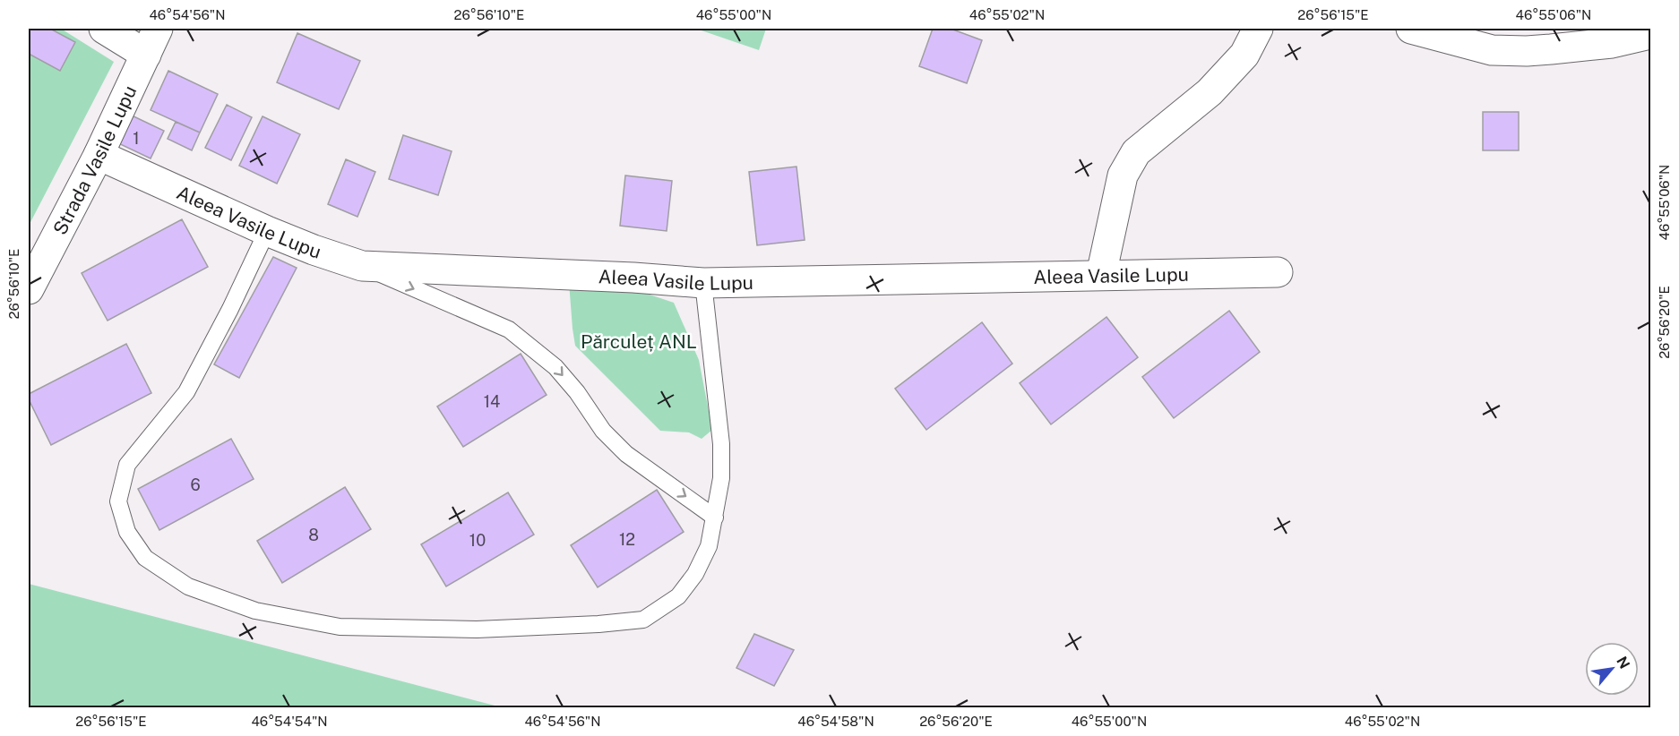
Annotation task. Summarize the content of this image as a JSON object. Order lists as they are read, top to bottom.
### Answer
{
  "streets": {
    "street": ["Strada Vasile Lupu", "Aleea Vasile Lupu"]
  },
  "crossings": [
    ["Strada Vasile Lupu", "Aleea Vasile Lupu"]
  ],
  "parks": ["Părculeț ANL"],
  "house_numbers": [
    "1",
    "14",
    "6",
    "8",
    "12",
    "10"
  ],
  "north": "top right",
  "coordinates": [
    "46°54'56\"N",
    "26°56'10\"E",
    "46°55'00\"N",
    "46°55'02\"N",
    "26°56'15\"E",
    "46°55'06\"N",
    "26°56'20\"E",
    "46°54'54\"N",
    "46°54'58\"N"
  ]
}
